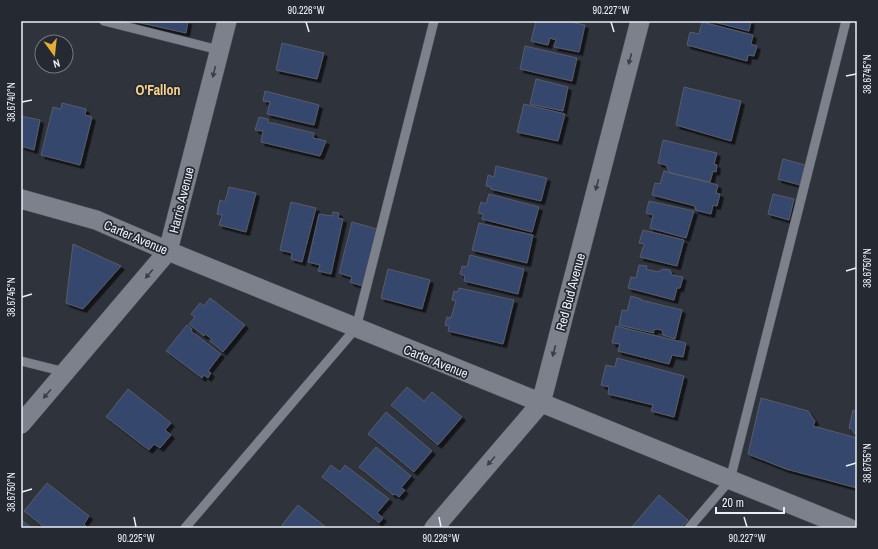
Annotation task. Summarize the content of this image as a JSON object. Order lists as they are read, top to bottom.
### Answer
{
  "streets": {
    "street": ["Harris Avenue", "Carter Avenue", "Red Bud Avenue"]
  },
  "crossings": [
    ["Harris Avenue", "Carter Avenue"],
    ["Carter Avenue", "Red Bud Avenue"]
  ],
  "one_way": ["Harris Avenue", "Red Bud Avenue"],
  "districts": ["O'Fallon"],
  "scale_bar": "20 m",
  "north": "bottom",
  "coordinates": [
    "90.226°W",
    "90.227°W",
    "38.6745°N",
    "38.6740°N",
    "38.6750°N",
    "38.6755°N",
    "90.225°W"
  ]
}
